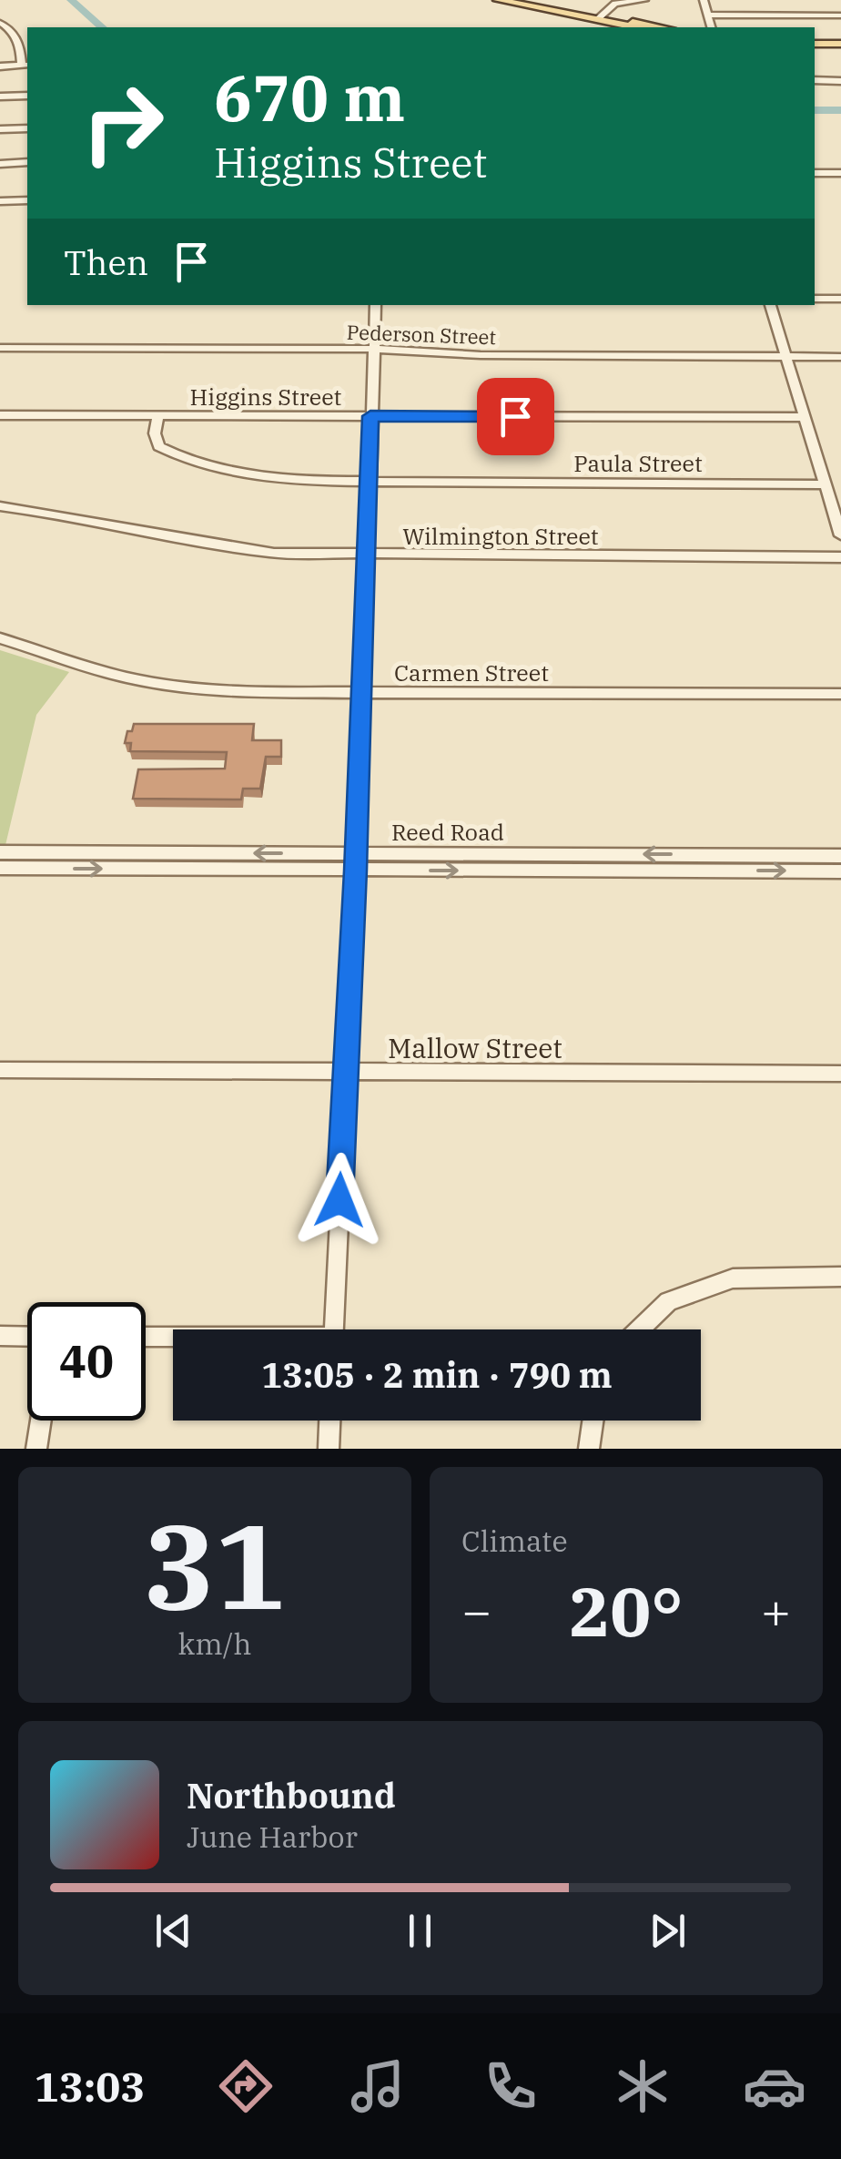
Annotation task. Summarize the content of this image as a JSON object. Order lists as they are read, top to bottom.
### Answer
{
  "streets": {
    "street": [
      "Pederson Street",
      "Higgins Street",
      "Paula Street",
      "Wilmington Street",
      "Carmen Street",
      "Reed Road",
      "Mallow Street"
    ]
  },
  "crossings": [
    ["Higgins Street", "Paula Street"]
  ],
  "page": {
    "turn": ["670 m", "Higgins Street"],
    "then": "Then",
    "limit": "40",
    "trip": "13:05 · 2 min · 790 m",
    "tile": [
      ["31", "km/h"],
      "Climate"
    ],
    "heat": ["−", "20°", "+"],
    "song": ["Northbound", "June Harbor"],
    "tabs": "13:03"
  }
}
